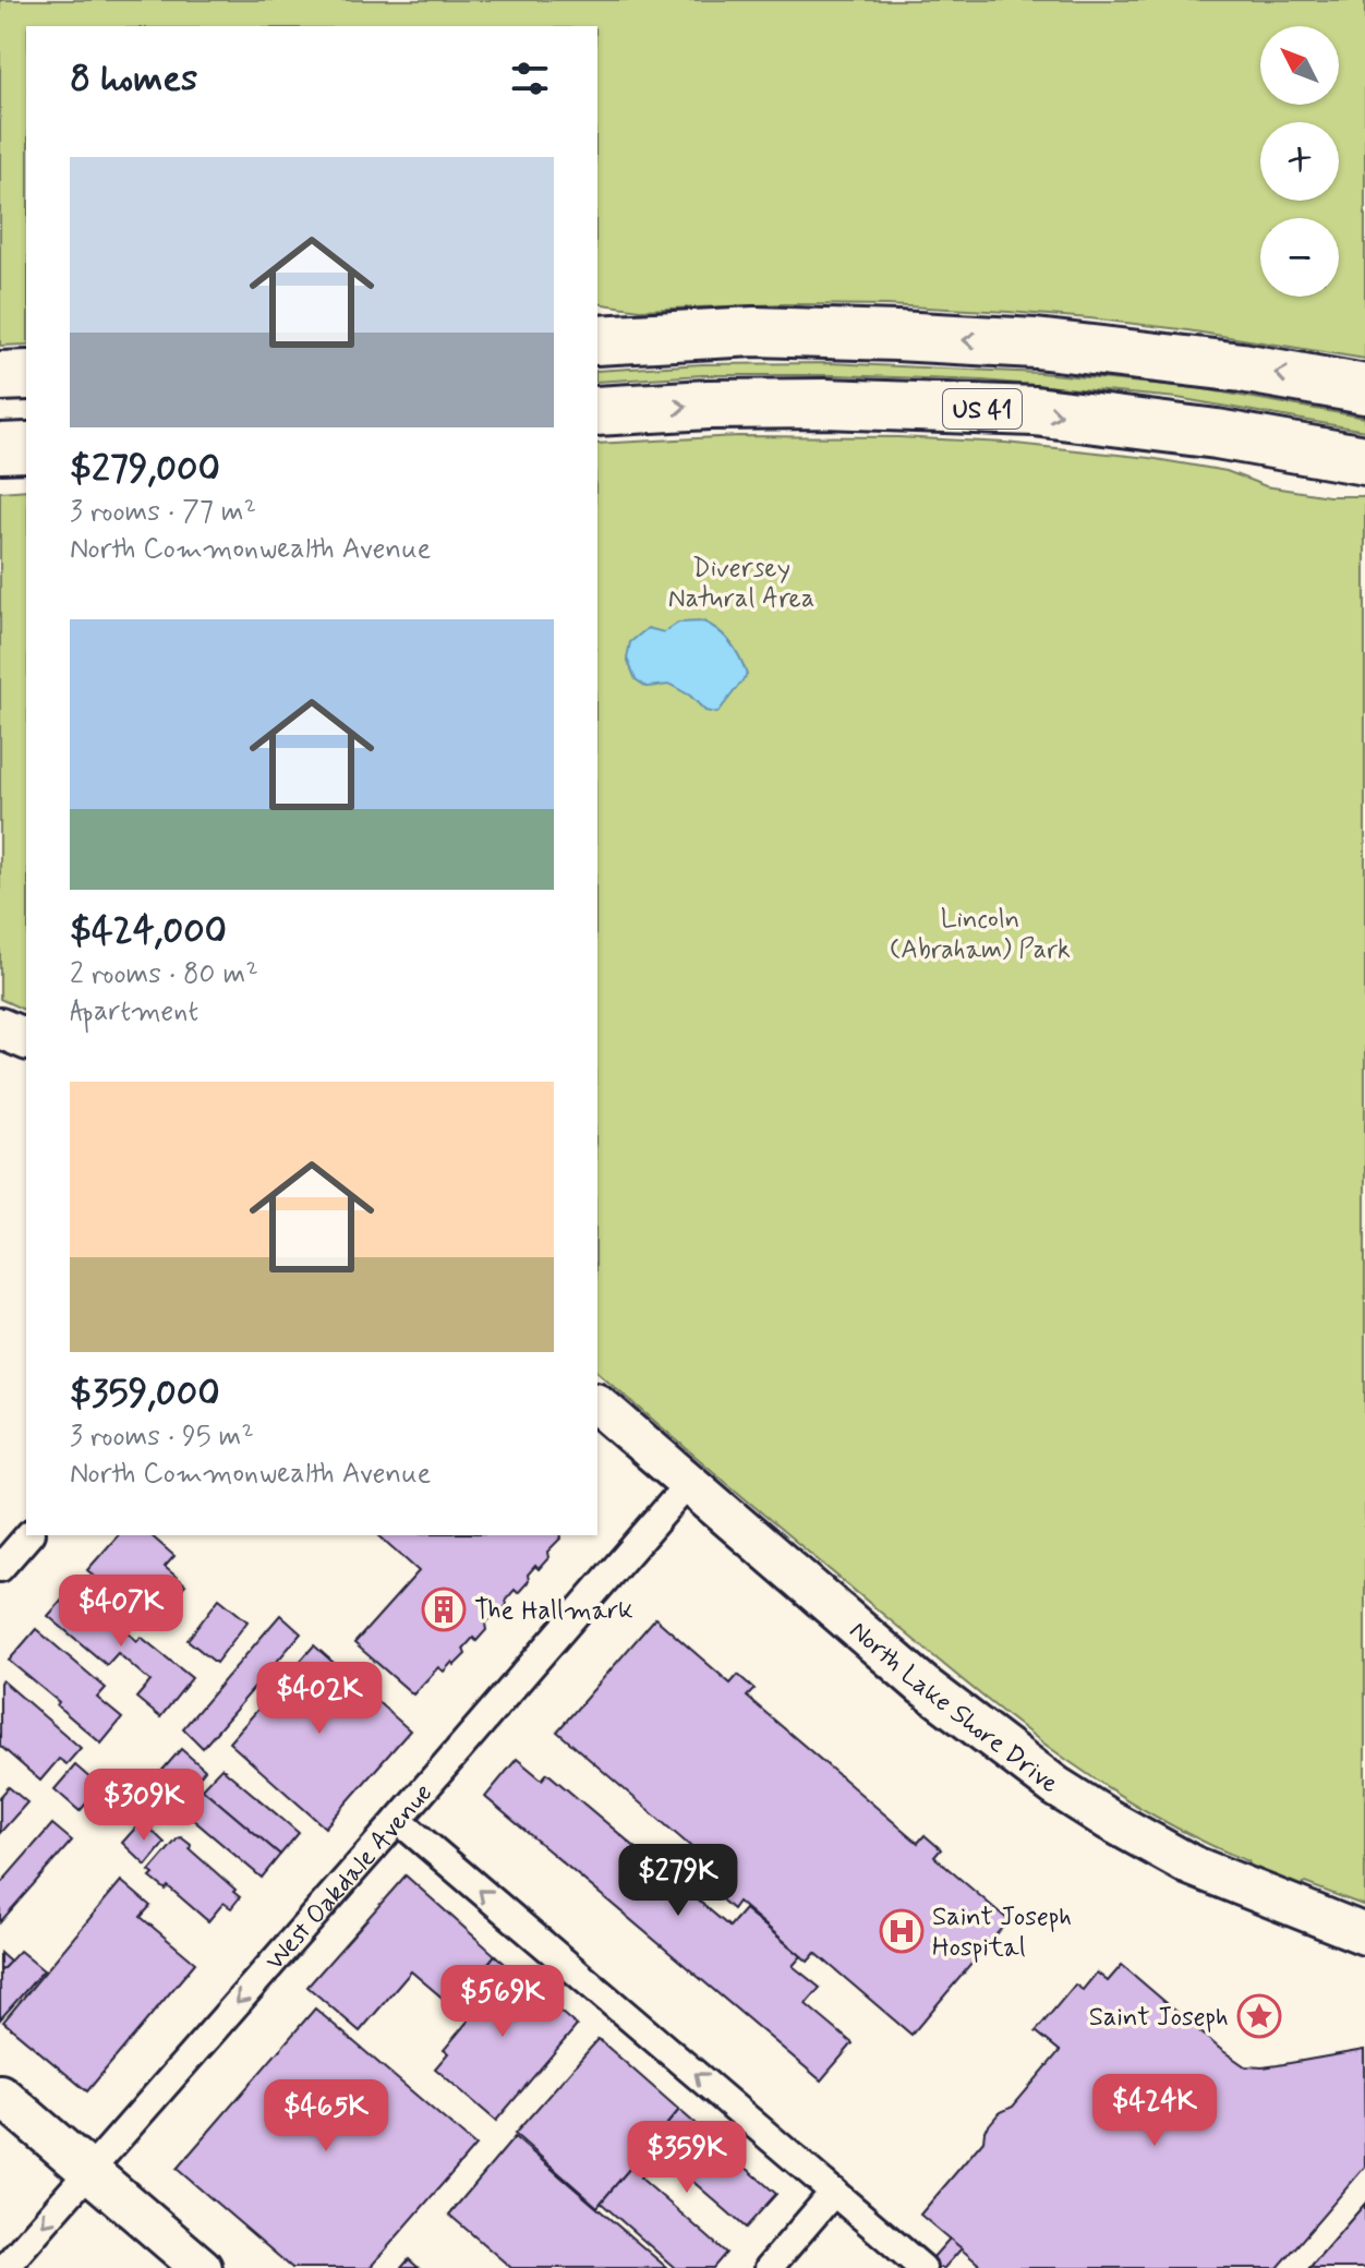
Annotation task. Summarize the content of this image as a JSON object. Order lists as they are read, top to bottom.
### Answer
{
  "streets": {
    "highway": ["US 41"],
    "street": ["North Lake Shore Drive", "West Oakdale Avenue"]
  },
  "crossings": [
    ["North Lake Shore Drive", "West Oakdale Avenue"]
  ],
  "one_way": ["West Oakdale Avenue"],
  "parks": ["Diversey Natural Area", "Lincoln (Abraham) Park"],
  "places": {
    "building": ["The Hallmark"],
    "hospital": ["Saint Joseph Hospital"],
    "place": ["Saint Joseph"]
  },
  "north": "top left",
  "page": {
    "map_buttons": ["+", "−"],
    "heading": "8 homes",
    "list": [
      {
        "name": "$279,000",
        "note": "3 rooms · 77 m² · North Commonwealth Avenue"
      },
      {
        "name": "$424,000",
        "note": "2 rooms · 80 m² · Apartment"
      },
      {
        "name": "$359,000",
        "note": "3 rooms · 95 m² · North Commonwealth Avenue"
      }
    ],
    "price": [
      "$407K",
      "$402K",
      "$309K",
      "$279K",
      "$569K",
      "$424K",
      "$465K",
      "$359K"
    ]
  }
}
